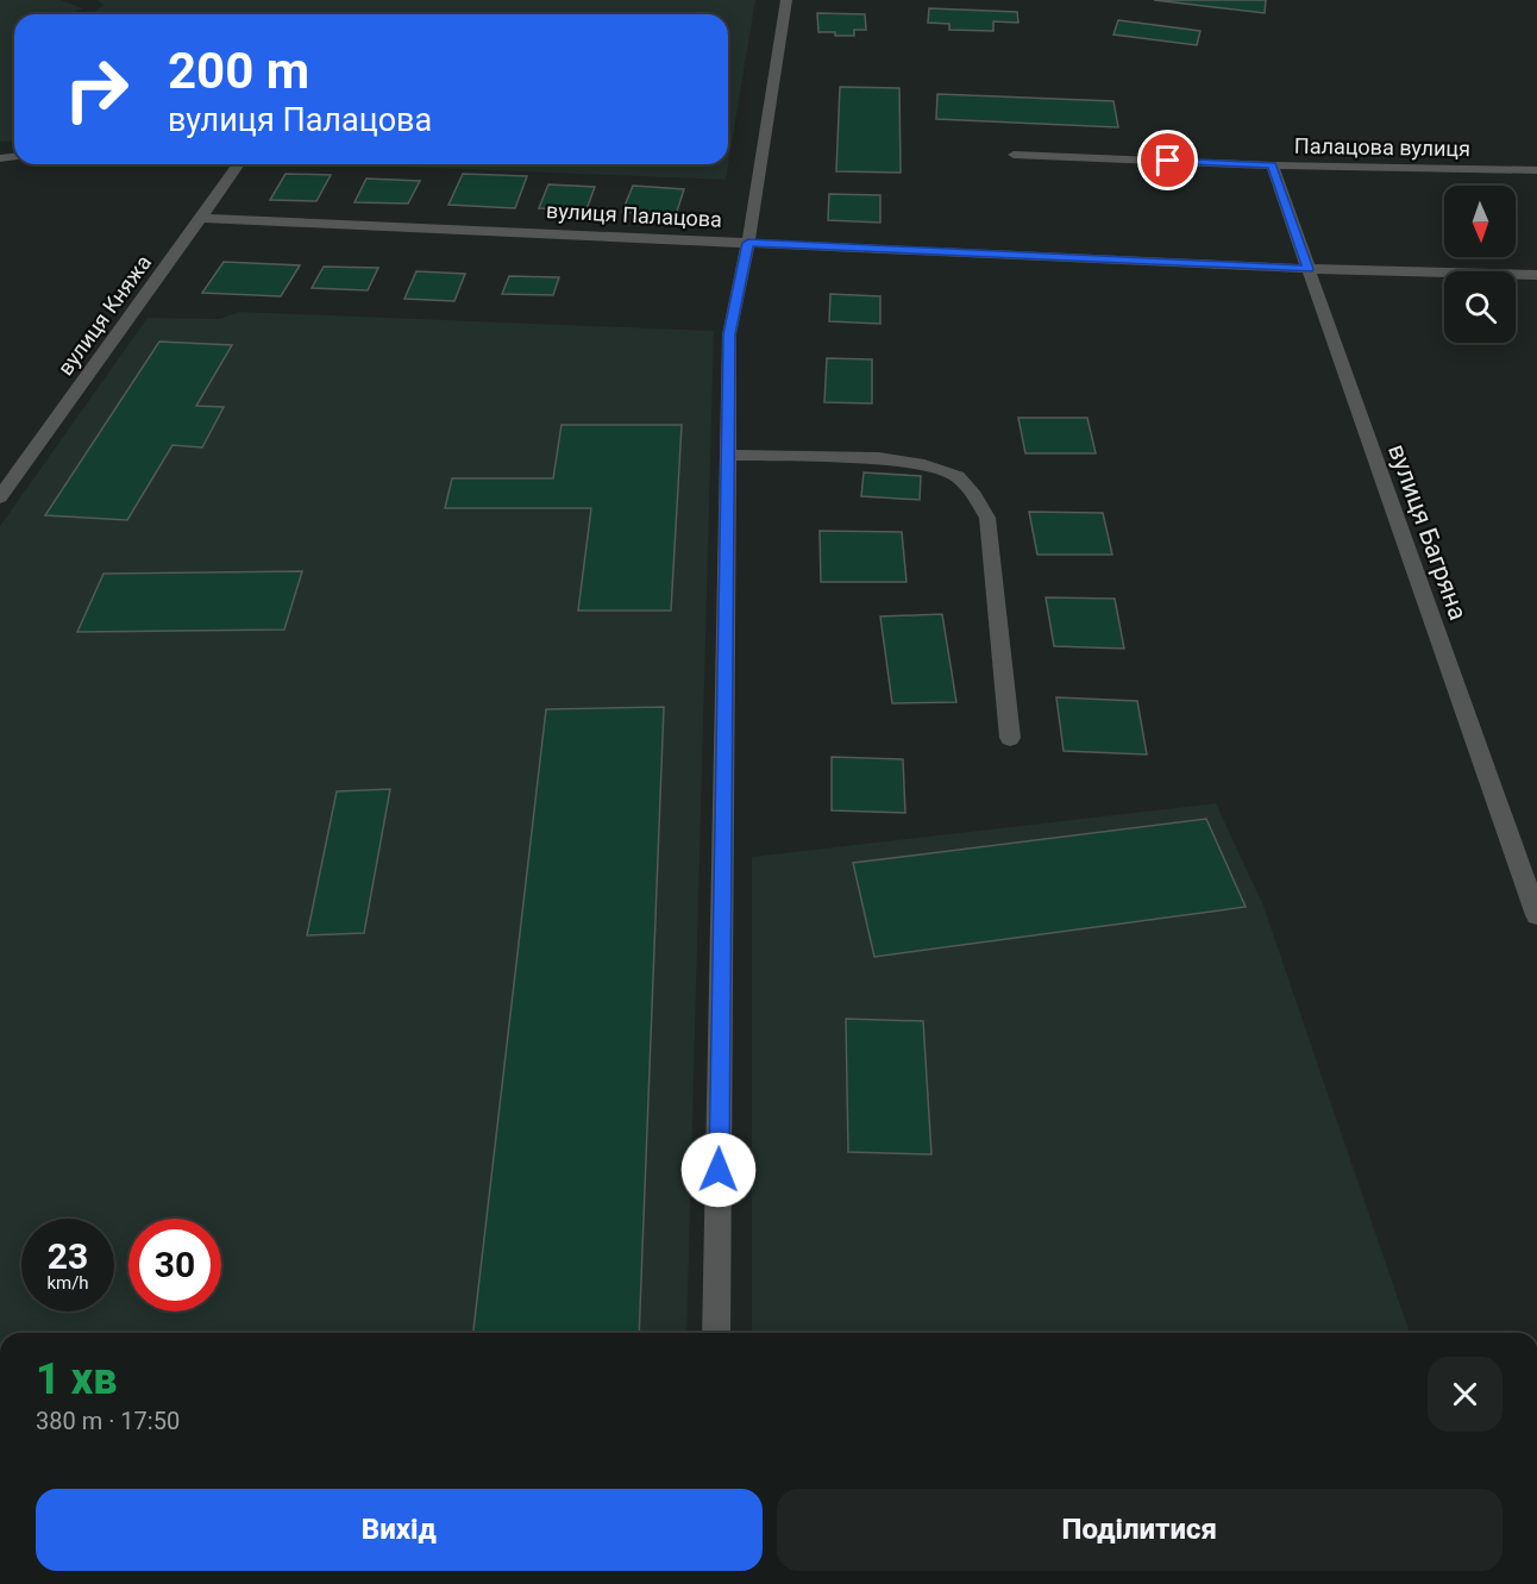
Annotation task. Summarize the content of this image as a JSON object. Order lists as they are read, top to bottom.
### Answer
{
  "streets": {
    "street": [
      "Палацова вулиця",
      "вулиця Палацова",
      "вулиця Княжа",
      "вулиця Багряна"
    ]
  },
  "crossings": [
    ["Палацова вулиця", "вулиця Багряна"],
    ["вулиця Палацова", "вулиця Княжа"],
    ["вулиця Палацова", "вулиця Багряна"]
  ],
  "north": "bottom",
  "page": {
    "turn": ["200 m", "вулиця Палацова"],
    "speed": "23 km/h",
    "limit": "30",
    "heading": ["1 хв", "380 m · 17:50"],
    "buttons": ["Вихід", "Поділитися"]
  }
}
